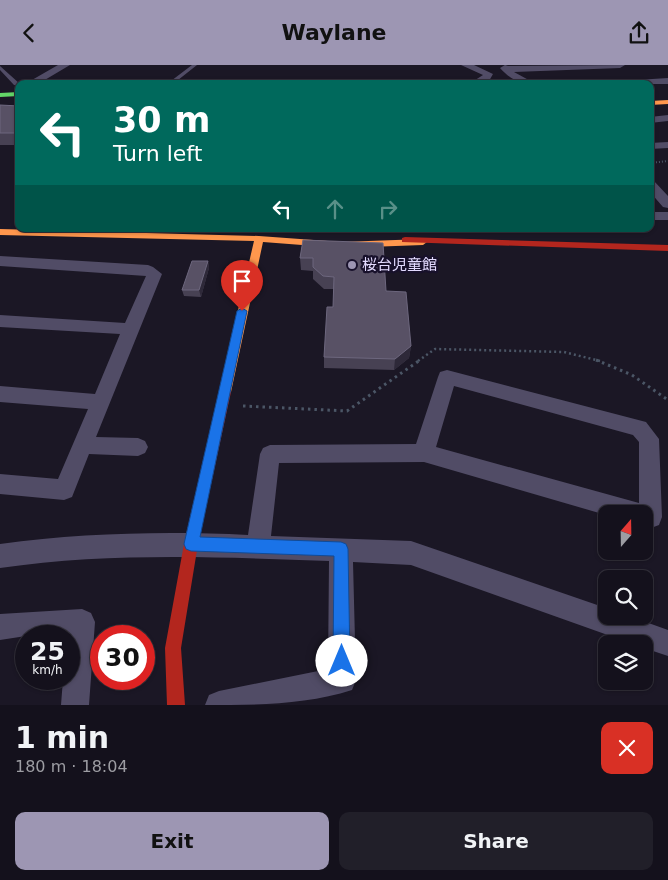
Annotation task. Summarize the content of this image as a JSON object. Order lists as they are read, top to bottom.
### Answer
{
  "places": ["桜台児童館"],
  "north": "top",
  "page": {
    "header": "Waylane",
    "turn": ["30 m", "Turn left"],
    "speed": "25 km/h",
    "limit": "30",
    "heading": ["1 min", "180 m · 18:04"],
    "buttons": ["Exit", "Share"]
  }
}
